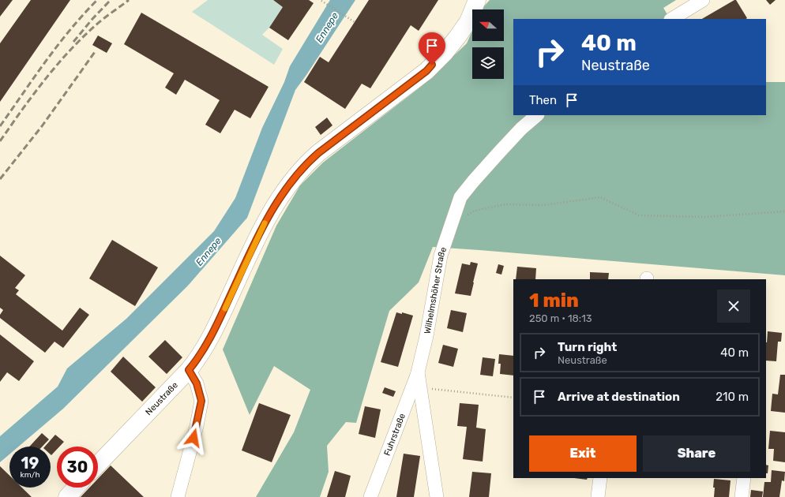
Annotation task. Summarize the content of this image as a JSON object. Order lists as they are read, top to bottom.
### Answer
{
  "streets": {
    "main road": ["Neustraße"],
    "street": ["Wilhelmshöher Straße", "Fuhrstraße"]
  },
  "crossings": [
    ["Wilhelmshöher Straße", "Fuhrstraße"]
  ],
  "water": ["Ennepe"],
  "north": "left",
  "page": {
    "turn": ["40 m", "Neustraße"],
    "then": "Then",
    "heading": ["1 min", "250 m · 18:13"],
    "list": [
      {
        "name": "Turn right",
        "note": "Neustraße",
        "value": "40 m"
      },
      {
        "name": "Arrive at destination",
        "value": "210 m"
      }
    ],
    "buttons": ["Exit", "Share"],
    "speed": "19 km/h",
    "limit": "30"
  }
}
